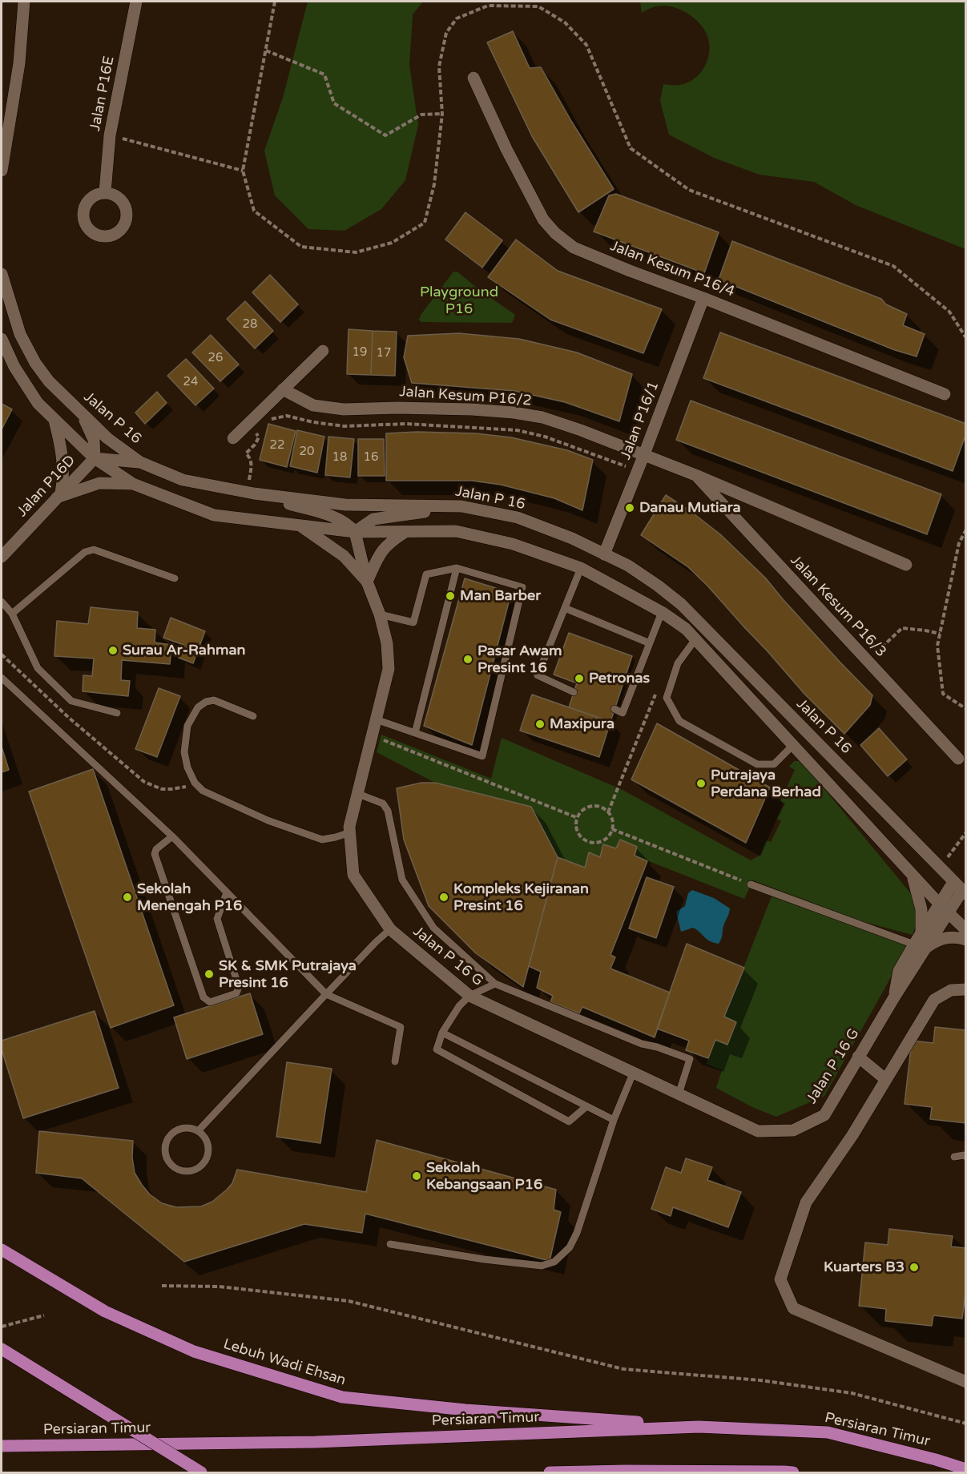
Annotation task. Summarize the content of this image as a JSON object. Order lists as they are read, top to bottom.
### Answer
{
  "streets": {
    "main road": ["Lebuh Wadi Ehsan", "Persiaran Timur"],
    "street": [
      "Jalan P16E",
      "Jalan Kesum P16/4",
      "Jalan Kesum P16/2",
      "Jalan P 16",
      "Jalan P16/1",
      "Jalan P16D",
      "Jalan Kesum P16/3",
      "Jalan P 16 G"
    ]
  },
  "crossings": [
    ["Jalan Kesum P16/4", "Jalan P16/1"],
    ["Jalan Kesum P16/2", "Jalan P16/1"],
    ["Jalan Kesum P16/2", "Jalan Kesum P16/3"],
    ["Jalan P 16", "Jalan P16/1"],
    ["Jalan P 16", "Jalan P 16 G"],
    ["Jalan P16/1", "Jalan Kesum P16/3"],
    ["Lebuh Wadi Ehsan", "Persiaran Timur"]
  ],
  "parks": ["Playground P16"],
  "places": [
    "Danau Mutiara",
    "Man Barber",
    "Surau Ar-Rahman",
    "Pasar Awam Presint 16",
    "Petronas",
    "Maxipura",
    "Putrajaya Perdana Berhad",
    "Sekolah Menengah P16",
    "Kompleks Kejiranan Presint 16",
    "SK & SMK Putrajaya Presint 16",
    "Sekolah Kebangsaan P16",
    "Kuarters B3"
  ],
  "house_numbers": [
    "28",
    "19",
    "17",
    "26",
    "24",
    "22",
    "20",
    "18",
    "16"
  ]
}
